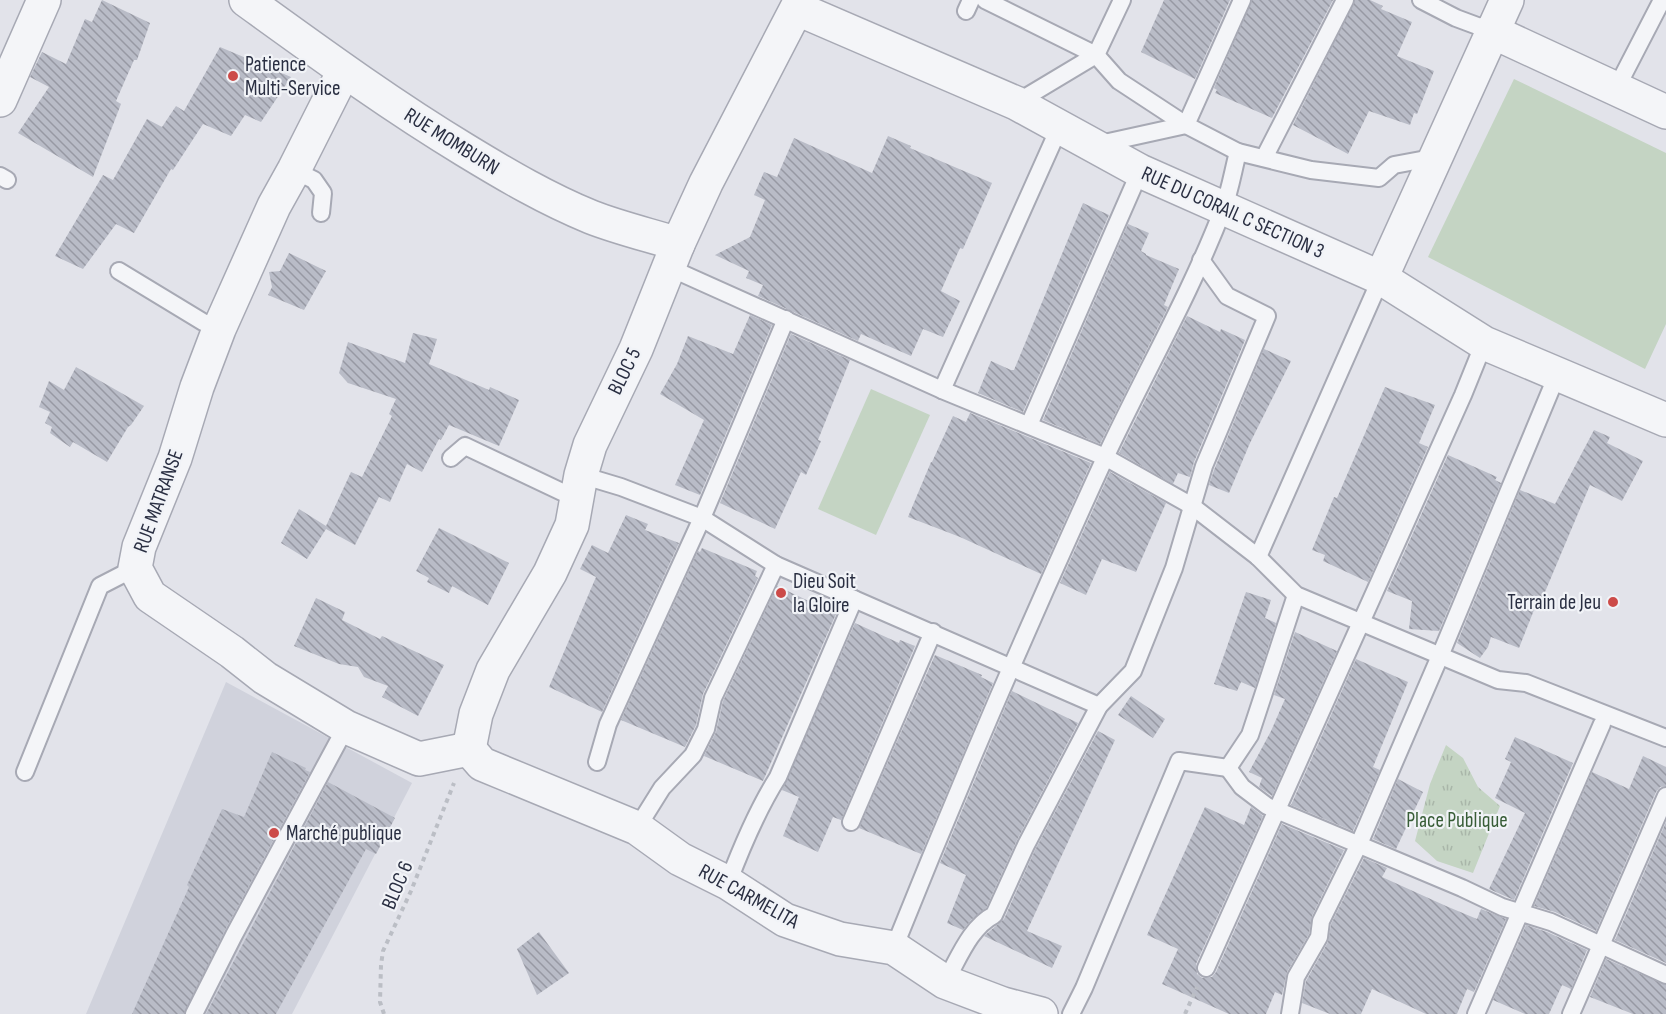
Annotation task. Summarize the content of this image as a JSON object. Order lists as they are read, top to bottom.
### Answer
{
  "streets": {
    "street": [
      "RUE MOMBURN",
      "RUE DU CORAIL C SECTION 3",
      "BLOC 5",
      "RUE MATRANSE",
      "RUE CARMELITA"
    ],
    "path": ["BLOC 6"]
  },
  "crossings": [
    ["RUE MOMBURN", "BLOC 5"],
    ["RUE MOMBURN", "RUE MATRANSE"],
    ["RUE DU CORAIL C SECTION 3", "BLOC 5"],
    ["BLOC 5", "RUE MATRANSE"],
    ["BLOC 5", "BLOC 6"],
    ["BLOC 5", "RUE CARMELITA"],
    ["RUE MATRANSE", "BLOC 6"],
    ["RUE MATRANSE", "RUE CARMELITA"],
    ["BLOC 6", "RUE CARMELITA"]
  ],
  "parks": ["Place Publique"],
  "places": [
    "Patience Multi-Service",
    "Dieu Soit la Gloire",
    "Terrain de Jeu",
    "Marché publique"
  ]
}
